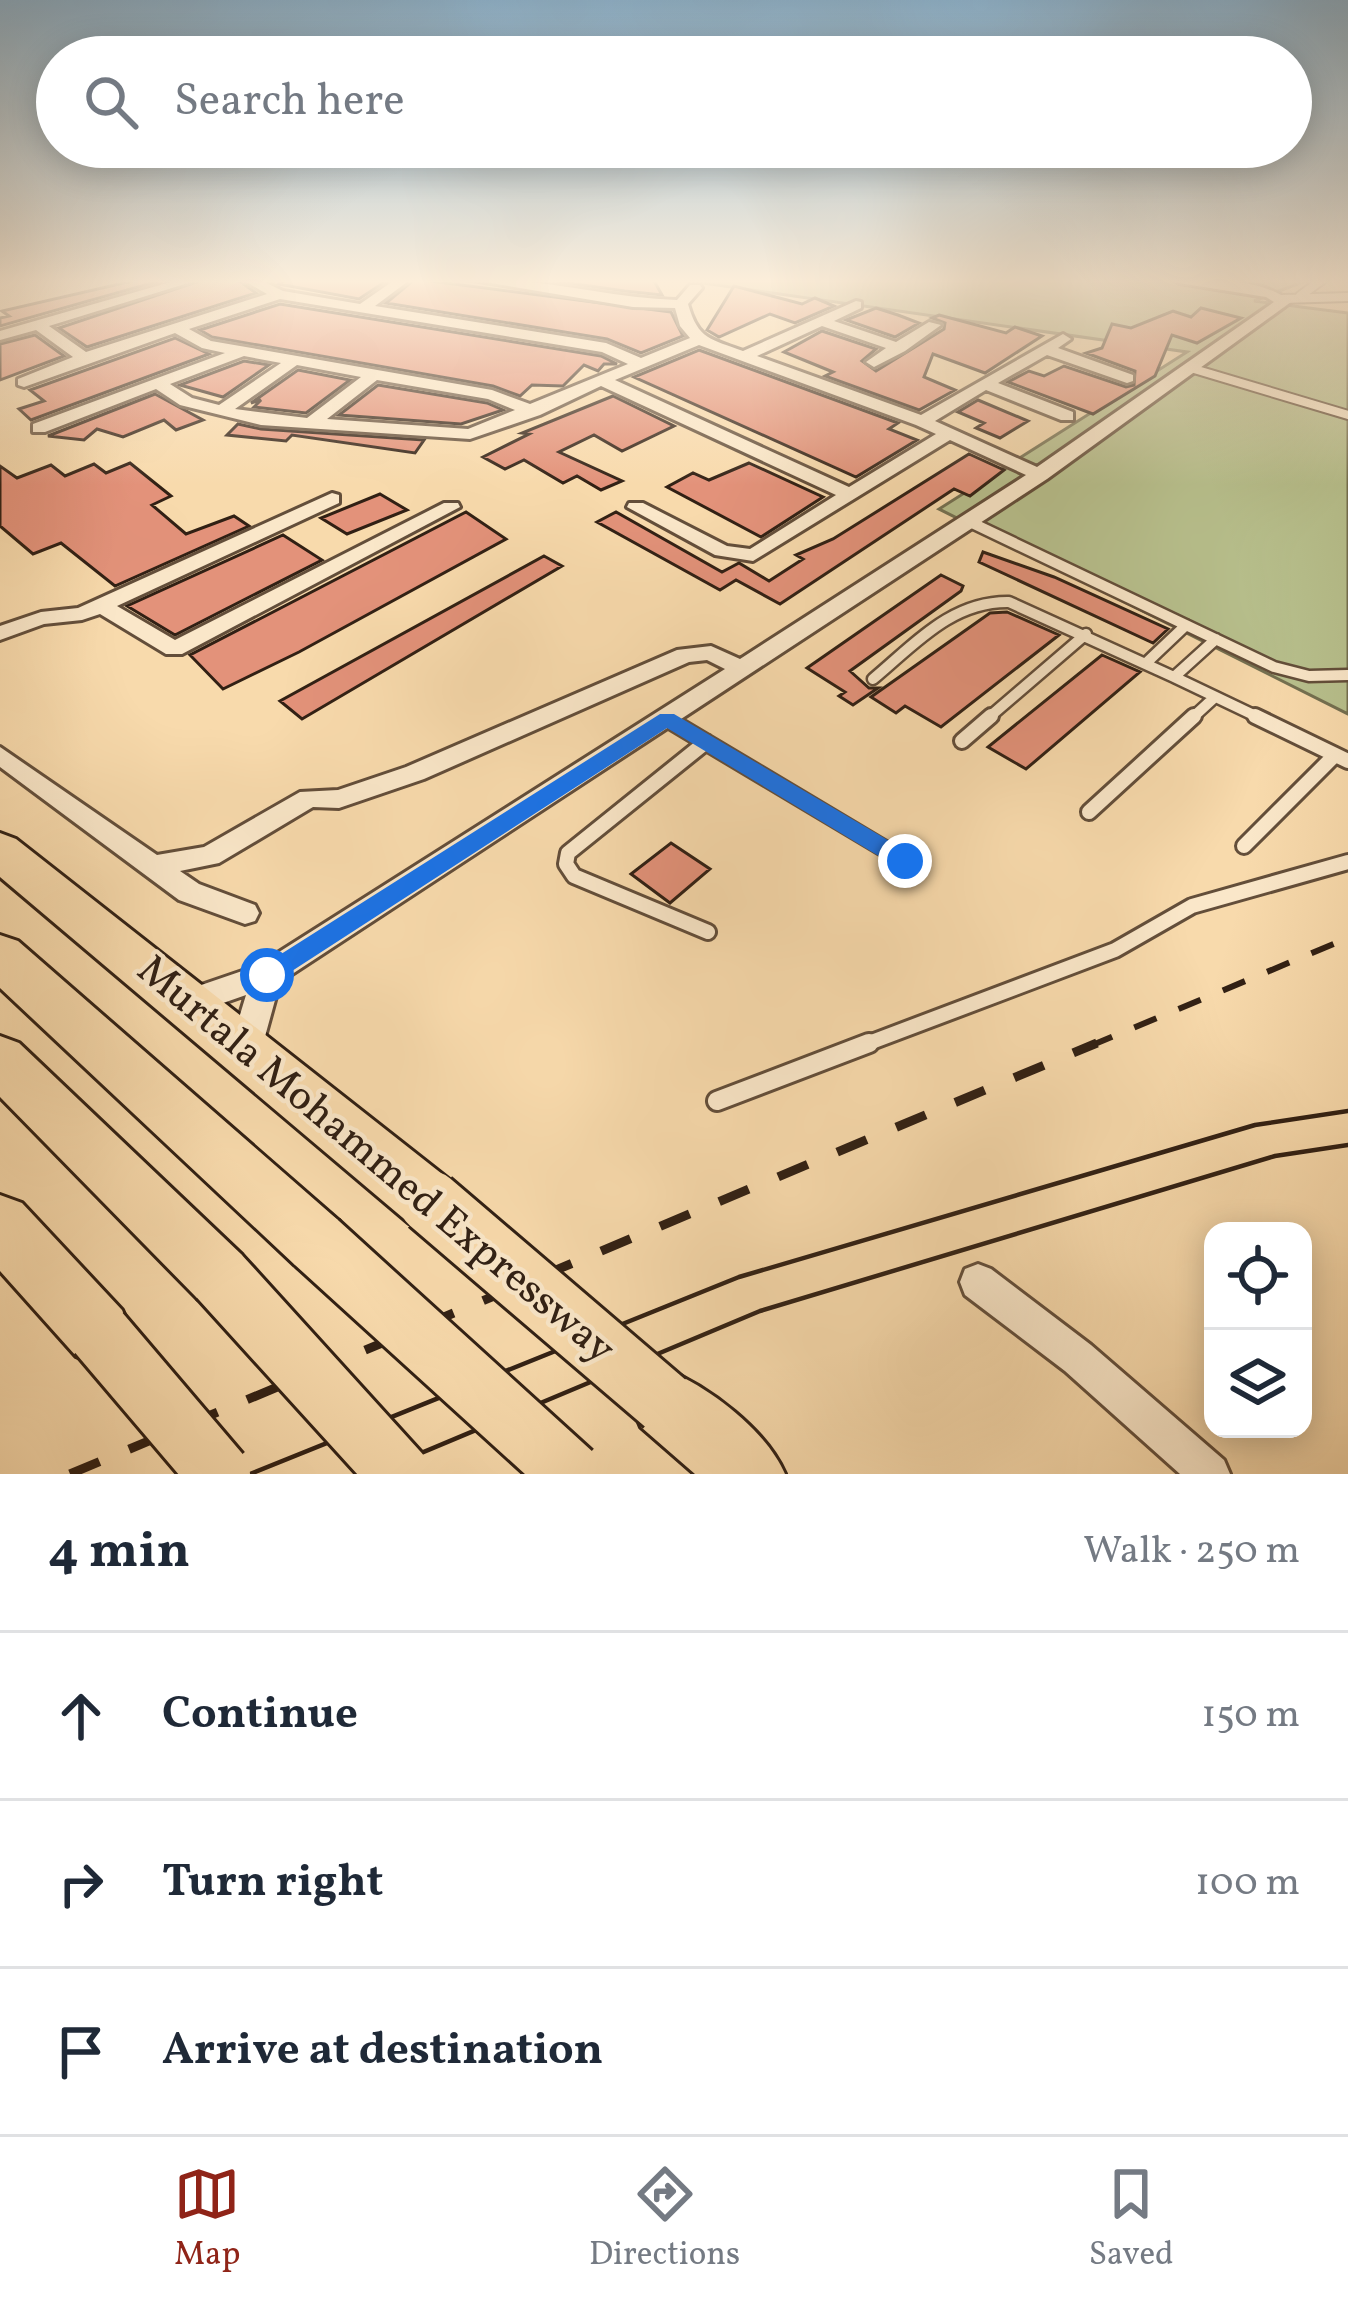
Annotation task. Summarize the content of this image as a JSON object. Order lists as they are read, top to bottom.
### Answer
{
  "streets": {
    "highway": ["Murtala Mohammed Expressway"]
  },
  "page": {
    "search": "Search here",
    "heading": ["4 min", "Walk · 250 m"],
    "list": [
      ["Continue", "150 m"],
      ["Turn right", "100 m"],
      "Arrive at destination"
    ],
    "nav": ["Map", "Directions", "Saved"]
  }
}
